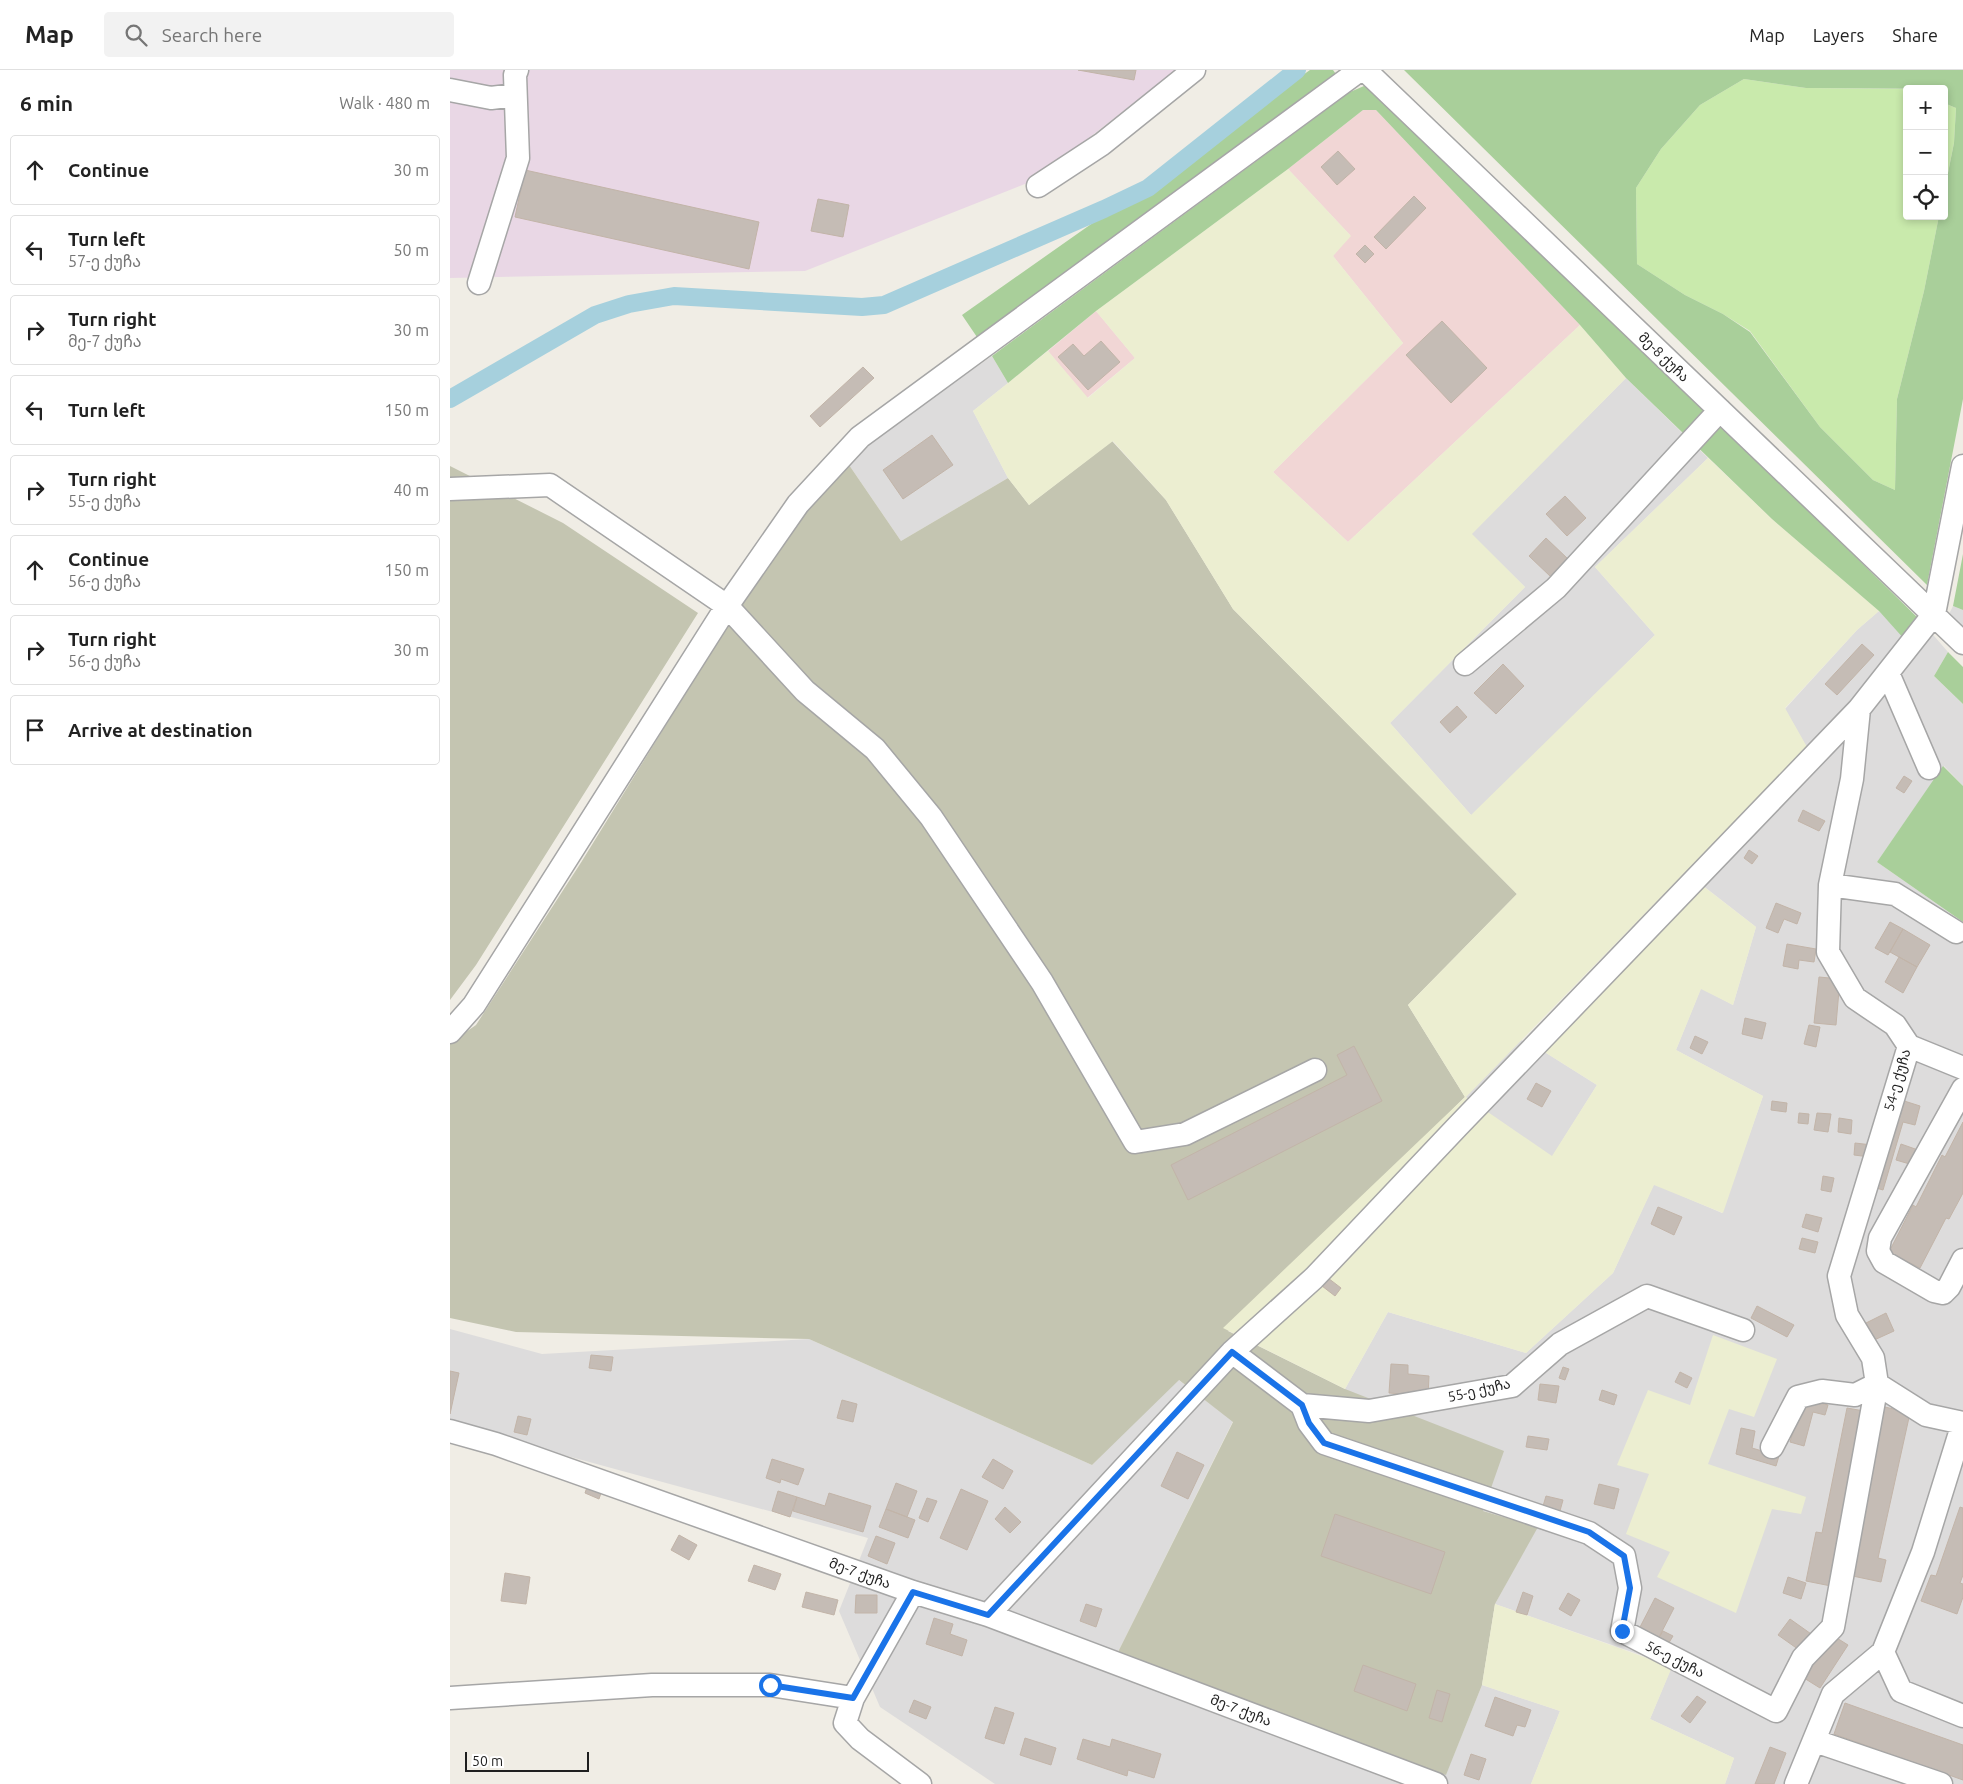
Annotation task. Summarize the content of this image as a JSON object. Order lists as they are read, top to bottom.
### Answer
{
  "streets": {
    "street": [
      "მე-8 ქუჩა",
      "54-ე ქუჩა",
      "55-ე ქუჩა",
      "მე-7 ქუჩა",
      "56-ე ქუჩა"
    ]
  },
  "crossings": [
    ["54-ე ქუჩა", "56-ე ქუჩა"],
    ["55-ე ქუჩა", "56-ე ქუჩა"]
  ],
  "scale_bar": "50 m",
  "page": {
    "header": "Map",
    "search": "Search here",
    "nav": ["Map", "Layers", "Share"],
    "heading": ["6 min", "Walk · 480 m"],
    "map_buttons": ["+", "−"],
    "list": [
      ["Continue", "30 m"],
      ["Turn left", "57-ე ქუჩა", "50 m"],
      ["Turn right", "მე-7 ქუჩა", "30 m"],
      ["Turn left", "150 m"],
      ["Turn right", "55-ე ქუჩა", "40 m"],
      ["Continue", "56-ე ქუჩა", "150 m"],
      ["Turn right", "56-ე ქუჩა", "30 m"],
      "Arrive at destination"
    ],
    "scale": "50 m"
  }
}
